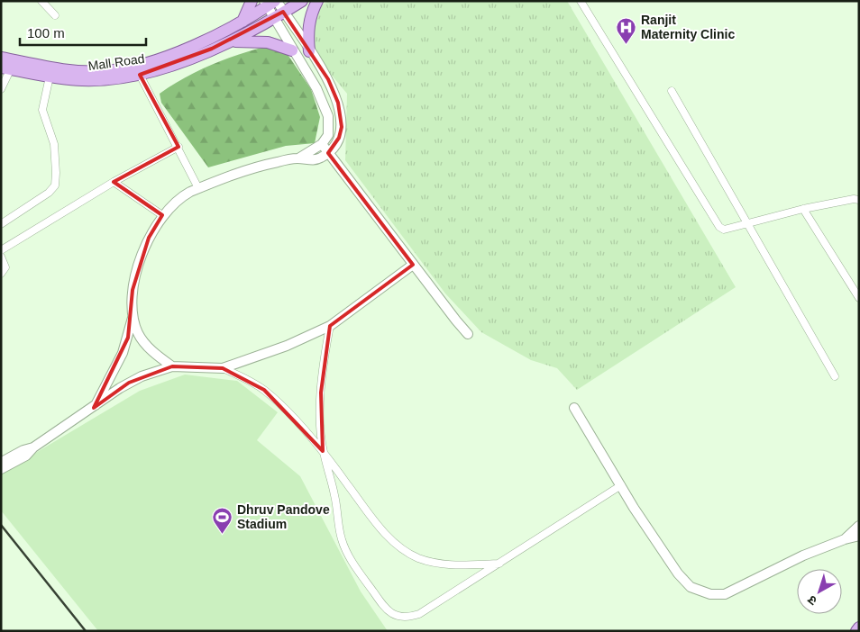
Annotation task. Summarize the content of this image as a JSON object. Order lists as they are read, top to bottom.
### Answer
{
  "streets": {
    "main road": ["Mall Road"]
  },
  "places": {
    "hospital": ["Ranjit Maternity Clinic"],
    "sports": ["Dhruv Pandove Stadium"]
  },
  "scale_bar": "100 m",
  "north": "bottom left"
}
